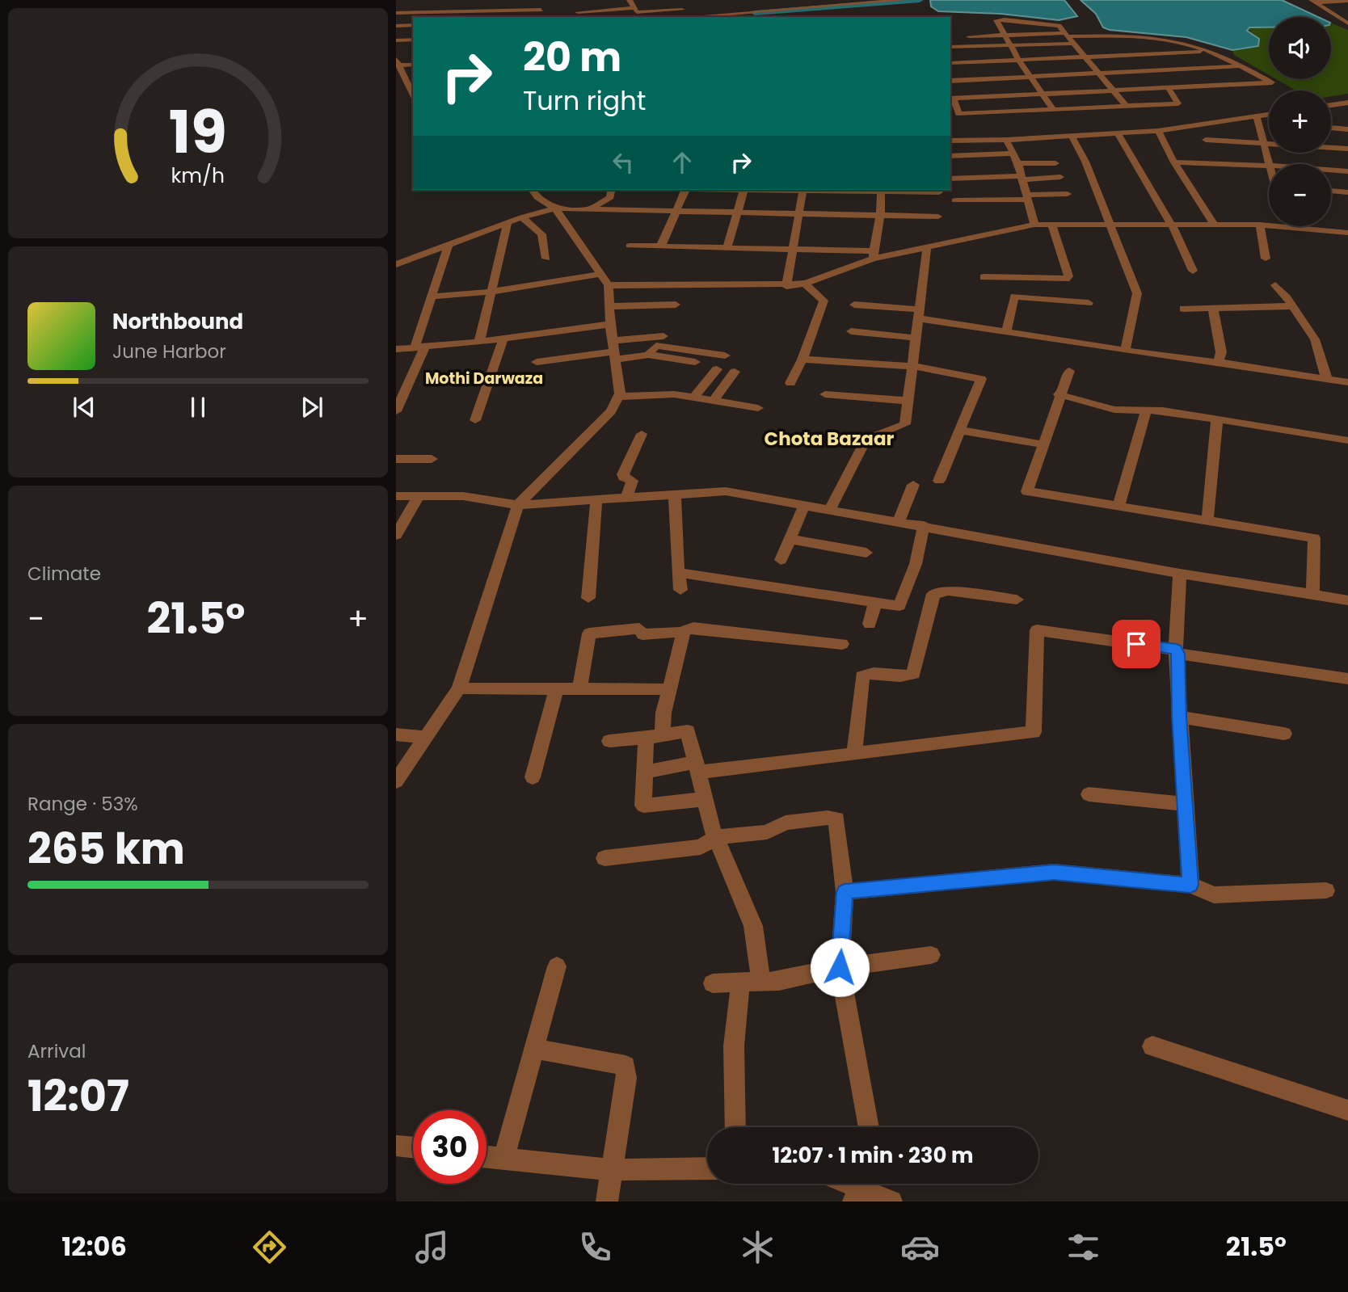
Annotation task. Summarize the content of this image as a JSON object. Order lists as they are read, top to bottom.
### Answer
{
  "districts": ["Mothi Darwaza", "Chota Bazaar"],
  "page": {
    "map_buttons": ["+", "−"],
    "turn": ["20 m", "Turn right"],
    "song": ["Northbound", "June Harbor"],
    "tile": [
      "Climate",
      ["Range · 53%", "265 km"],
      ["Arrival", "12:07"]
    ],
    "heat": ["−", "21.5°", "+"],
    "limit": "30",
    "trip": "12:07 · 1 min · 230 m",
    "tabs": ["12:06", "21.5°"],
    "gauge": ["19", "km/h"]
  }
}
